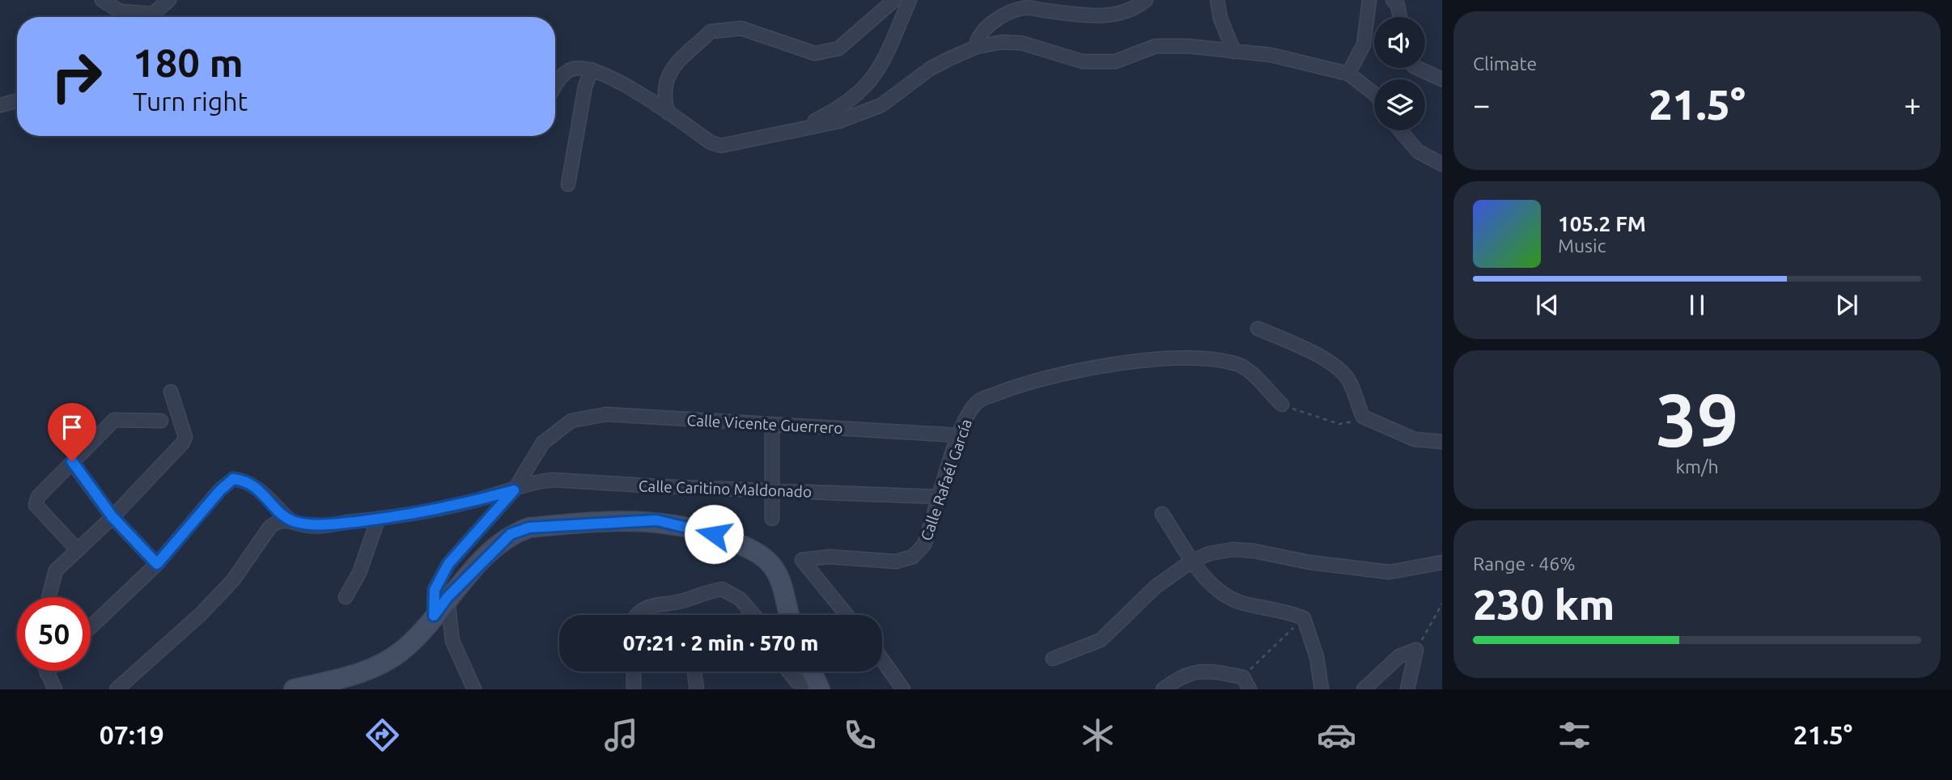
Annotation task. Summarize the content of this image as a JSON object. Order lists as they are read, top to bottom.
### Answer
{
  "streets": {
    "street": ["Calle Vicente Guerrero", "Calle Rafaél García", "Calle Caritino Maldonado"]
  },
  "crossings": [
    ["Calle Vicente Guerrero", "Calle Rafaél García"],
    ["Calle Vicente Guerrero", "Calle Caritino Maldonado"],
    ["Calle Rafaél García", "Calle Caritino Maldonado"]
  ],
  "page": {
    "tile": [
      "Climate",
      ["39", "km/h"],
      ["Range · 46%", "230 km"]
    ],
    "turn": ["180 m", "Turn right"],
    "heat": ["−", "21.5°", "+"],
    "song": ["105.2 FM", "Music"],
    "limit": "50",
    "trip": "07:21 · 2 min · 570 m",
    "tabs": ["07:19", "21.5°"]
  }
}
